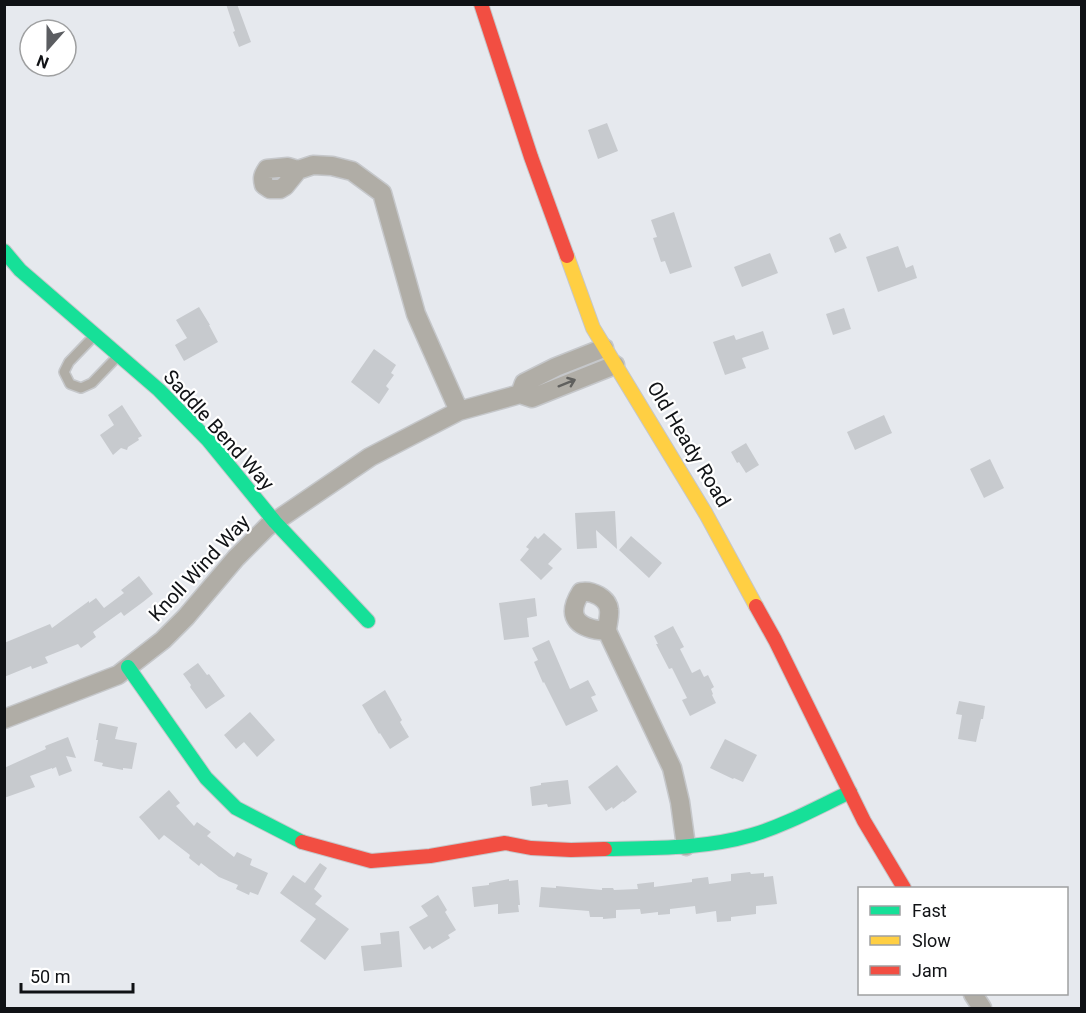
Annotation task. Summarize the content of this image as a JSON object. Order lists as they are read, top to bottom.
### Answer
{
  "streets": {
    "street": ["Saddle Bend Way", "Old Heady Road", "Knoll Wind Way"]
  },
  "crossings": [
    ["Saddle Bend Way", "Knoll Wind Way"],
    ["Old Heady Road", "Knoll Wind Way"]
  ],
  "legend": ["Fast", "Slow", "Jam"],
  "scale_bar": "50 m",
  "north": "bottom"
}
